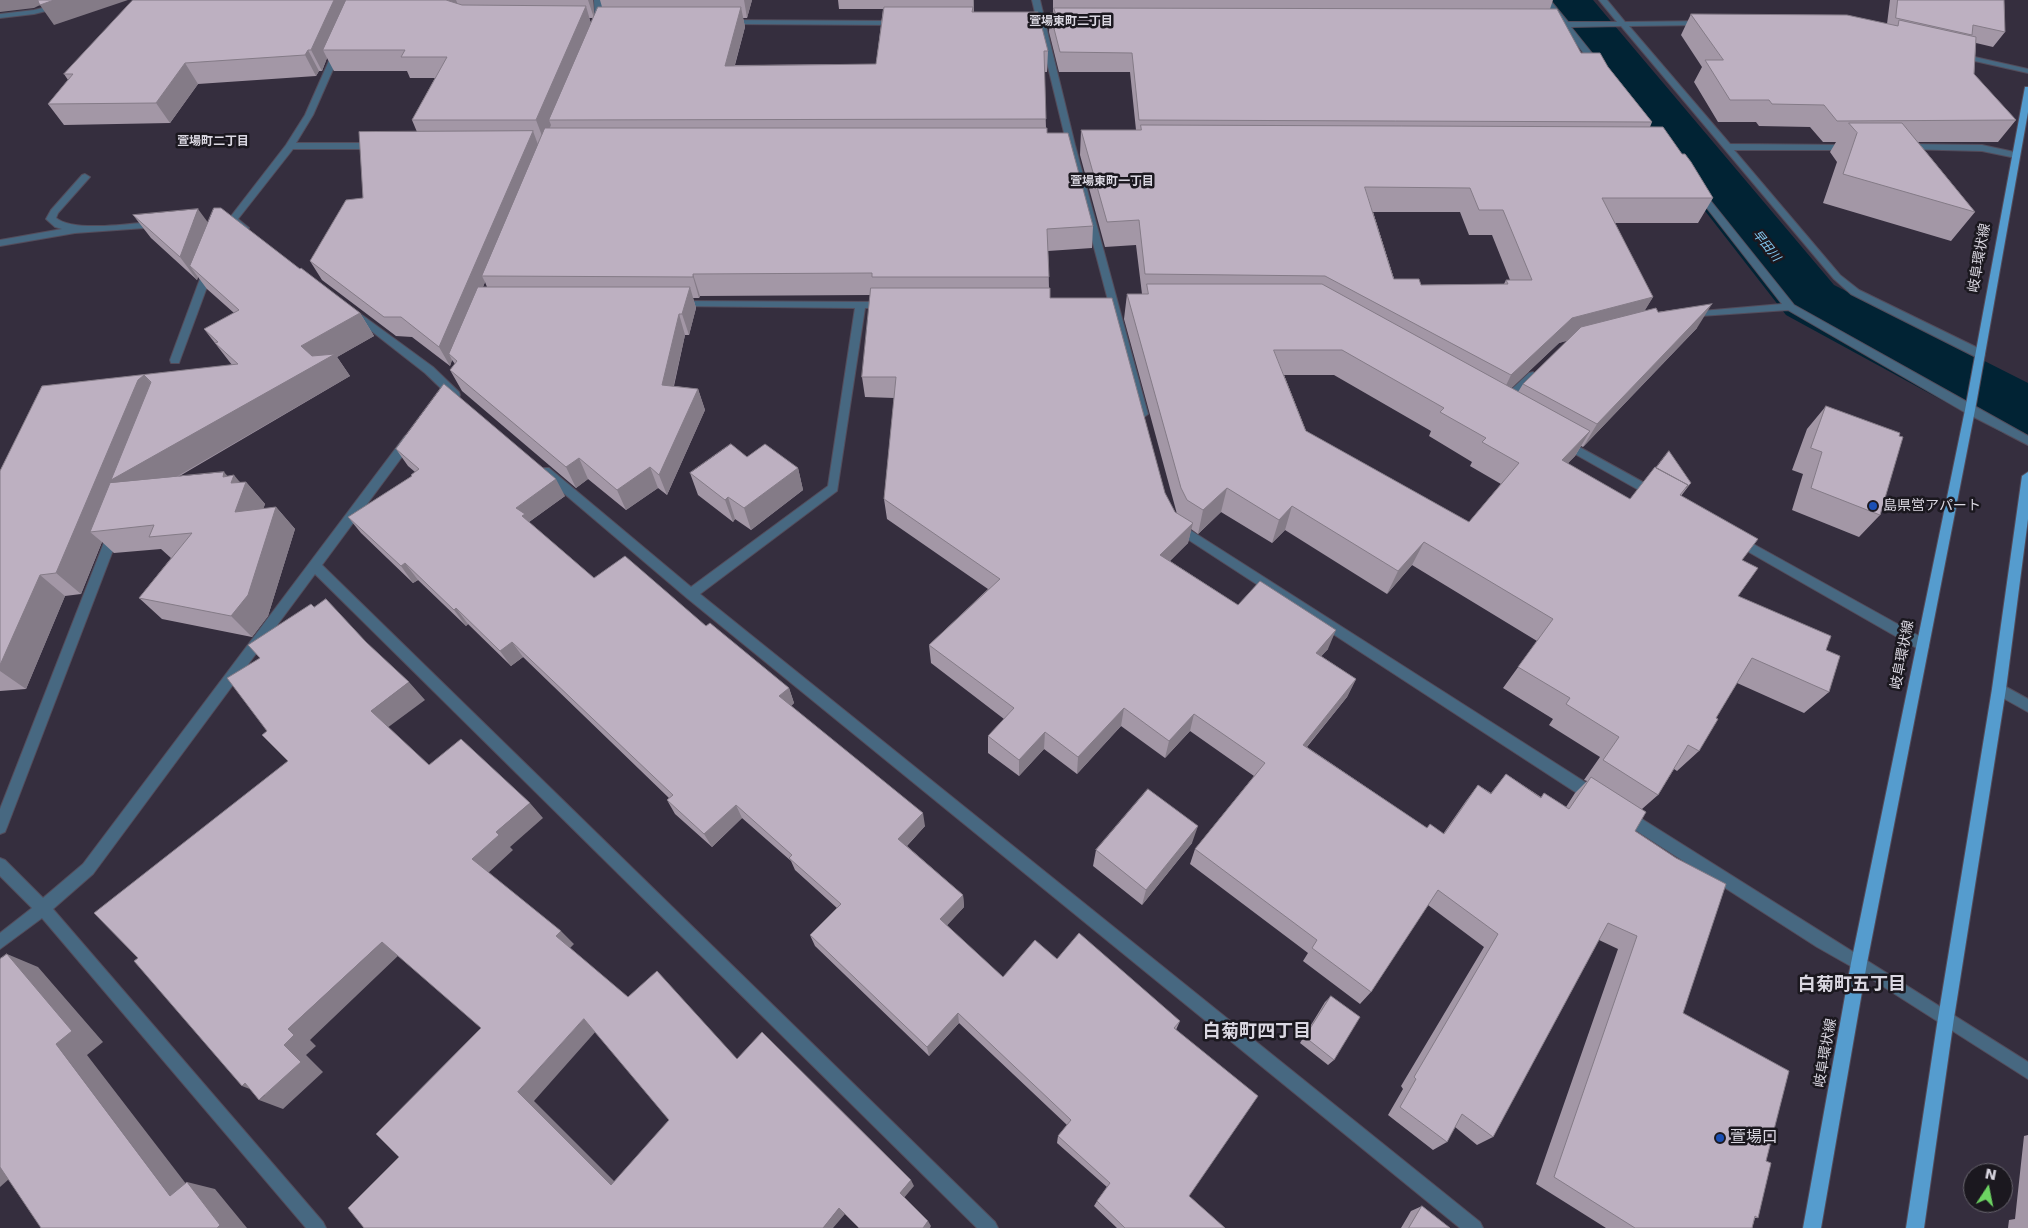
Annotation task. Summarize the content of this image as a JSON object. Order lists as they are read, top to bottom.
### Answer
{
  "streets": {
    "main road": ["岐阜環状線"]
  },
  "districts": [
    "萱場東町二丁目",
    "萱場町二丁目",
    "萱場東町一丁目",
    "白菊町五丁目",
    "白菊町四丁目"
  ],
  "water": ["早田川"],
  "places": ["島県営アパート", "萱場口"],
  "north": "top"
}
